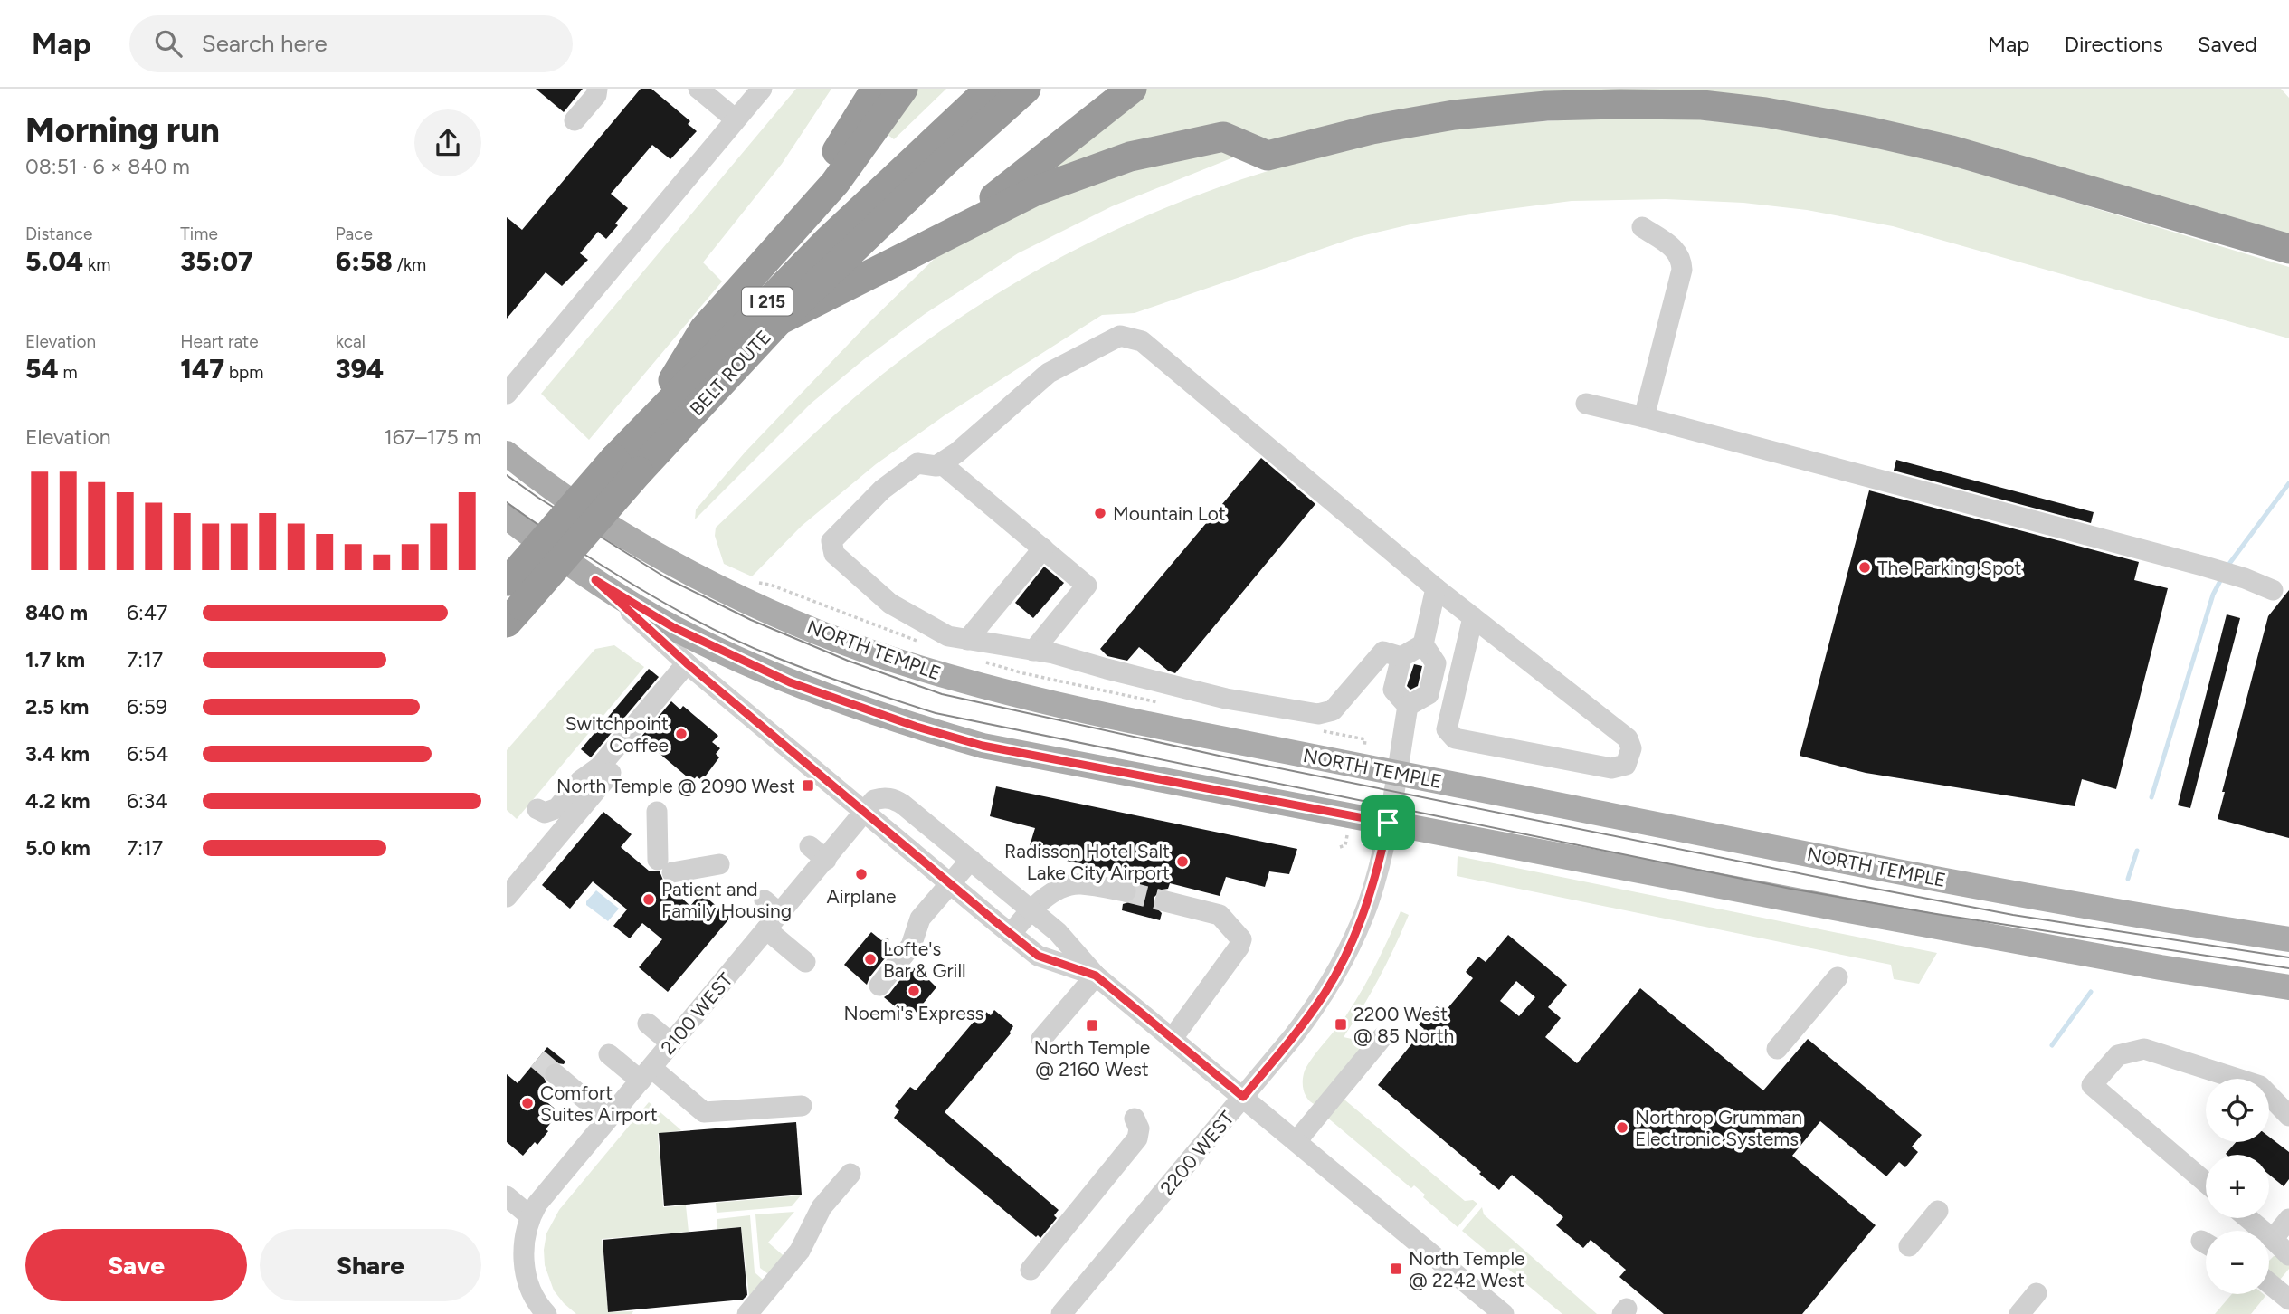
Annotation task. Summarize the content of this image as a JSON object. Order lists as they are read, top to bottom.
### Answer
{
  "streets": {
    "highway": ["I 215", "BELT ROUTE"],
    "main road": ["NORTH TEMPLE"],
    "street": ["2100 WEST", "2200 WEST"]
  },
  "crossings": [
    ["NORTH TEMPLE", "2200 WEST"]
  ],
  "places": {
    "other": [
      "Mountain Lot",
      "The Parking Spot",
      "Switchpoint Coffee",
      "Radisson Hotel Salt Lake City Airport",
      "Airplane",
      "Patient and Family Housing",
      "Lofte's Bar & Grill",
      "Noemi's Express",
      "Comfort Suites Airport",
      "Northrop Grumman Electronic Systems"
    ],
    "transit": [
      "North Temple @ 2090 West",
      "2200 West @ 85 North",
      "North Temple @ 2160 West",
      "North Temple @ 2242 West"
    ]
  },
  "page": {
    "header": "Map",
    "search": "Search here",
    "nav": ["Map", "Directions", "Saved"],
    "heading": ["Morning run", "08:51 · 6 × 840 m"],
    "stats": [
      ["Distance", "5.04 km"],
      ["Time", "35:07"],
      ["Pace", "6:58 /km"],
      ["Elevation", "54 m"],
      ["Heart rate", "147 bpm"],
      ["kcal", "394"]
    ],
    "chart": ["Elevation", "167–175 m"],
    "list": [
      {
        "name": "840 m",
        "note": "6:47"
      },
      {
        "name": "1.7 km",
        "note": "7:17"
      },
      {
        "name": "2.5 km",
        "note": "6:59"
      },
      {
        "name": "3.4 km",
        "note": "6:54"
      },
      {
        "name": "4.2 km",
        "note": "6:34"
      },
      {
        "name": "5.0 km",
        "note": "7:17"
      }
    ],
    "map_buttons": ["+", "−"],
    "buttons": ["Save", "Share"]
  }
}
